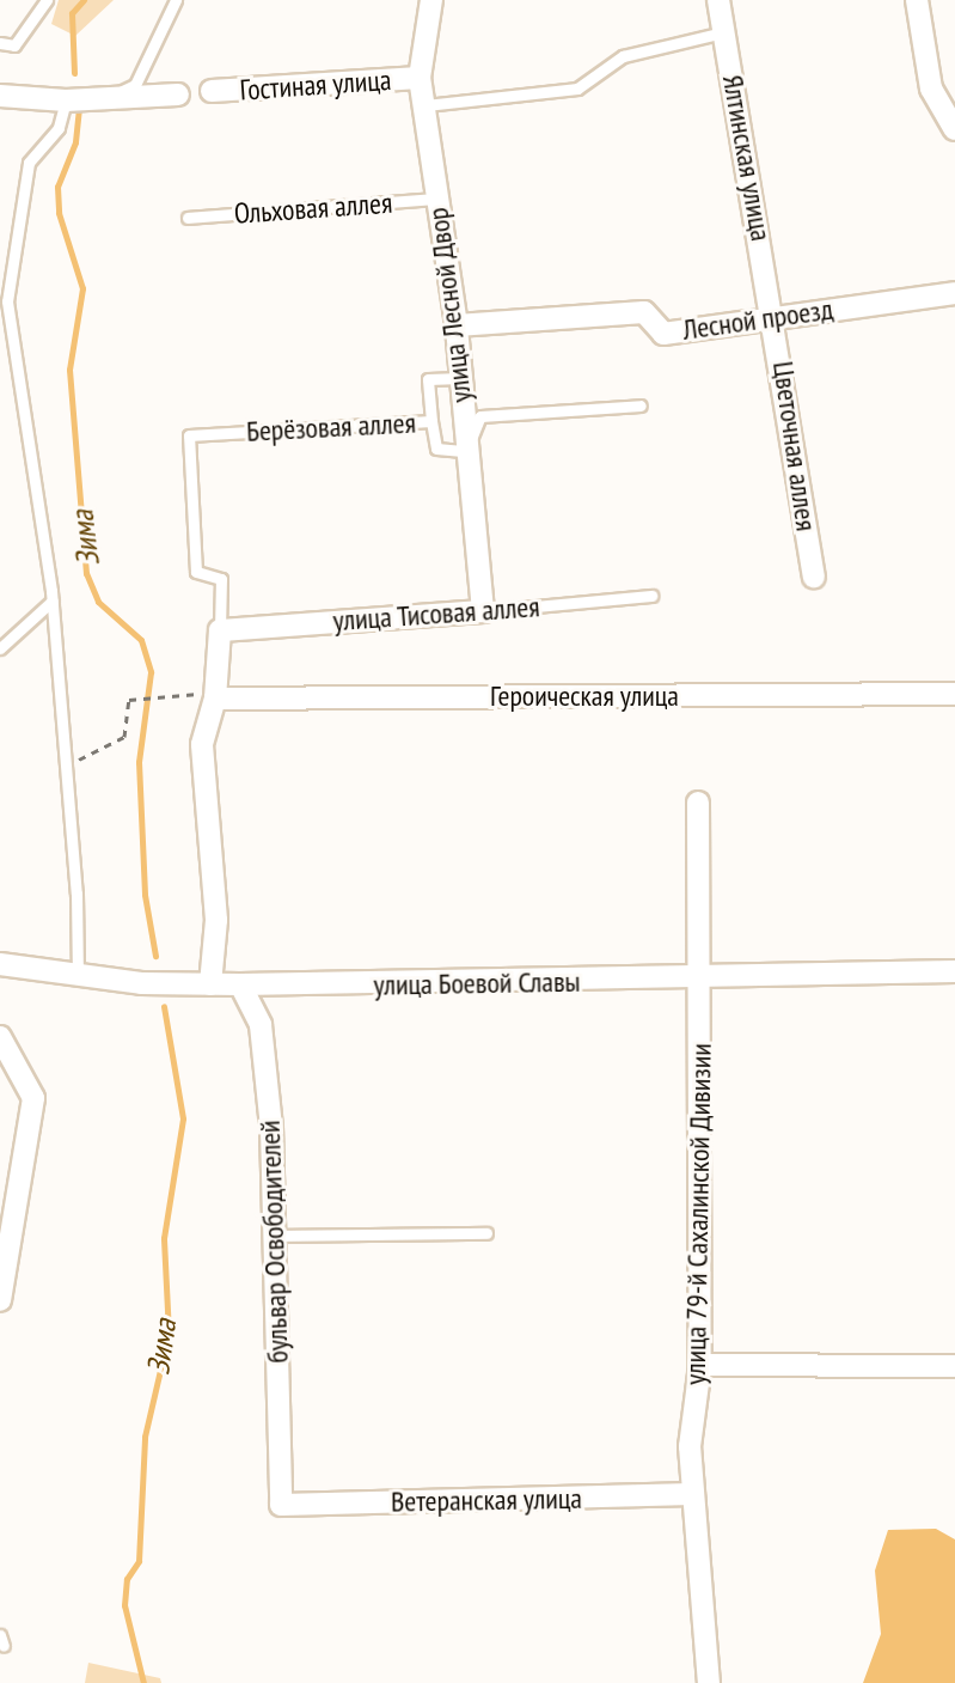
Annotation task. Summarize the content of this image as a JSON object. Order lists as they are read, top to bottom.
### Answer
{
  "streets": {
    "street": [
      "Гостиная улица",
      "Ялтинская улица",
      "улица Лесной Двор",
      "Лесной проезд",
      "Цветочная аллея",
      "улица Тисовая аллея",
      "Героическая улица",
      "улица Боевой Славы",
      "улица 79-й Сахалинской Дивизии",
      "бульвар Освободителей",
      "Ветеранская улица"
    ],
    "lane": ["Ольховая аллея", "Берёзовая аллея"]
  },
  "crossings": [
    ["Гостиная улица", "улица Лесной Двор"],
    ["Ялтинская улица", "Лесной проезд"],
    ["Ялтинская улица", "Цветочная аллея"],
    ["Ольховая аллея", "улица Лесной Двор"],
    ["улица Лесной Двор", "Лесной проезд"],
    ["улица Лесной Двор", "Берёзовая аллея"],
    ["улица Лесной Двор", "улица Тисовая аллея"],
    ["Лесной проезд", "Цветочная аллея"],
    ["Берёзовая аллея", "улица Тисовая аллея"],
    ["улица Боевой Славы", "улица 79-й Сахалинской Дивизии"],
    ["улица Боевой Славы", "бульвар Освободителей"],
    ["улица 79-й Сахалинской Дивизии", "Ветеранская улица"],
    ["бульвар Освободителей", "Ветеранская улица"]
  ],
  "water": ["Зима"]
}
